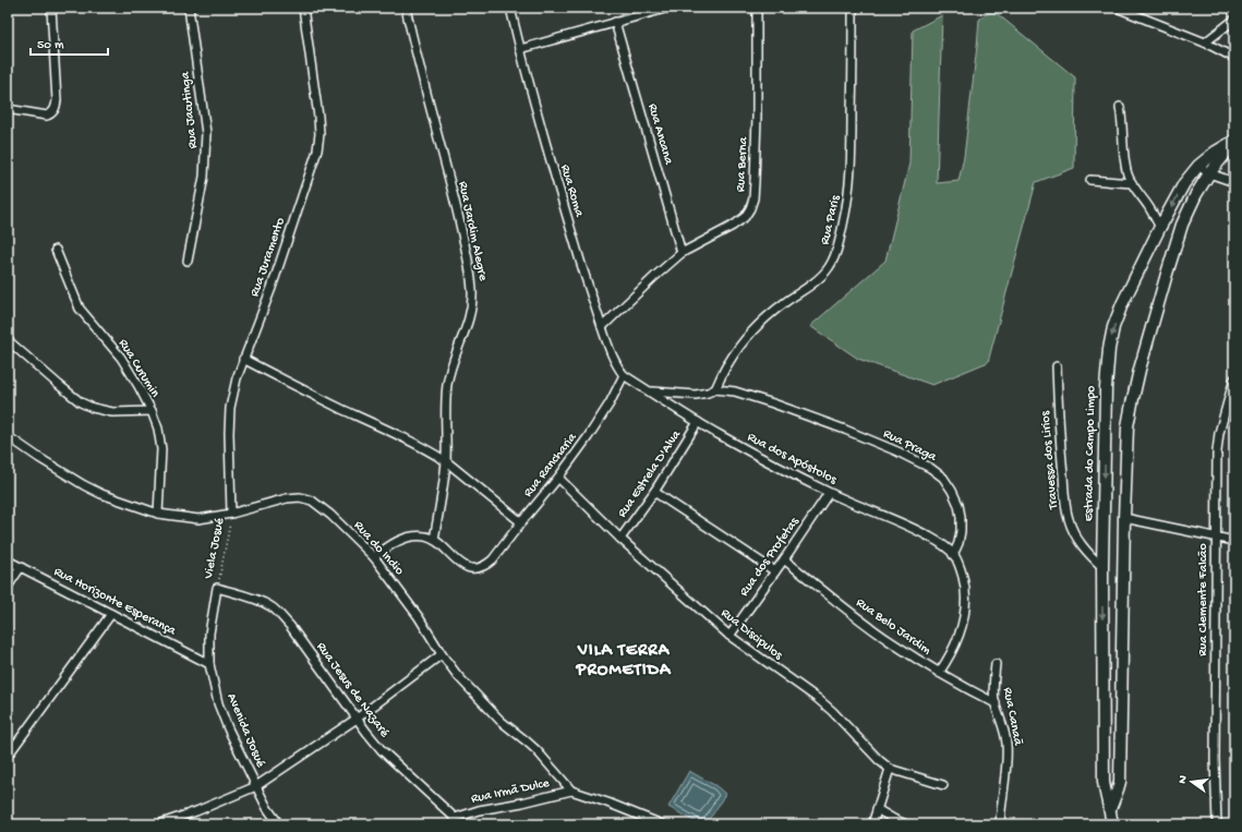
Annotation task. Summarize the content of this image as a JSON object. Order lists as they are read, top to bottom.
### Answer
{
  "streets": {
    "street": [
      "Rua Jacutinga",
      "Rua Ancana",
      "Rua Berna",
      "Rua Roma",
      "Rua Paris",
      "Rua Jardim Alegre",
      "Rua Juramento",
      "Rua Curumin",
      "Rua Praga",
      "Estrada do Campo Limpo",
      "Rua dos Apóstolos",
      "Travessa dos Lirios",
      "Rua Rancharia",
      "Rua Estrela D'Alva",
      "Rua do Indio",
      "Rua dos Profetas",
      "Rua Clemente Falcão",
      "Rua Horizonte Esperança",
      "Rua Belo Jardim",
      "Rua Discipulos",
      "Rua Jesus de Nazaré",
      "Rua Canaã",
      "Avenida Josué",
      "Rua Irmã Dulce"
    ],
    "path": ["Viela Josué"]
  },
  "crossings": [
    ["Rua Ancana", "Rua Berna"],
    ["Rua Berna", "Rua Roma"],
    ["Rua Roma", "Rua dos Apóstolos"],
    ["Rua Roma", "Rua Rancharia"],
    ["Rua Paris", "Rua Praga"],
    ["Rua Jardim Alegre", "Rua Rancharia"],
    ["Rua Juramento", "Viela Josué"],
    ["Rua Juramento", "Rua do Indio"],
    ["Rua Curumin", "Rua do Indio"],
    ["Rua Praga", "Rua dos Apóstolos"],
    ["Estrada do Campo Limpo", "Travessa dos Lirios"],
    ["Rua dos Apóstolos", "Rua Rancharia"],
    ["Rua dos Apóstolos", "Rua Estrela D'Alva"],
    ["Rua dos Apóstolos", "Rua dos Profetas"],
    ["Rua Rancharia", "Rua Discipulos"],
    ["Rua Estrela D'Alva", "Rua Discipulos"],
    ["Viela Josué", "Rua do Indio"],
    ["Viela Josué", "Rua Jesus de Nazaré"],
    ["Viela Josué", "Avenida Josué"],
    ["Rua do Indio", "Rua Irmã Dulce"],
    ["Rua dos Profetas", "Rua Belo Jardim"],
    ["Rua dos Profetas", "Rua Discipulos"],
    ["Rua Horizonte Esperança", "Avenida Josué"],
    ["Rua Belo Jardim", "Rua Canaã"],
    ["Rua Jesus de Nazaré", "Avenida Josué"],
    ["Rua Jesus de Nazaré", "Rua Irmã Dulce"]
  ],
  "districts": ["VILA TERRA PROMETIDA"],
  "scale_bar": "50 m",
  "north": "left"
}
